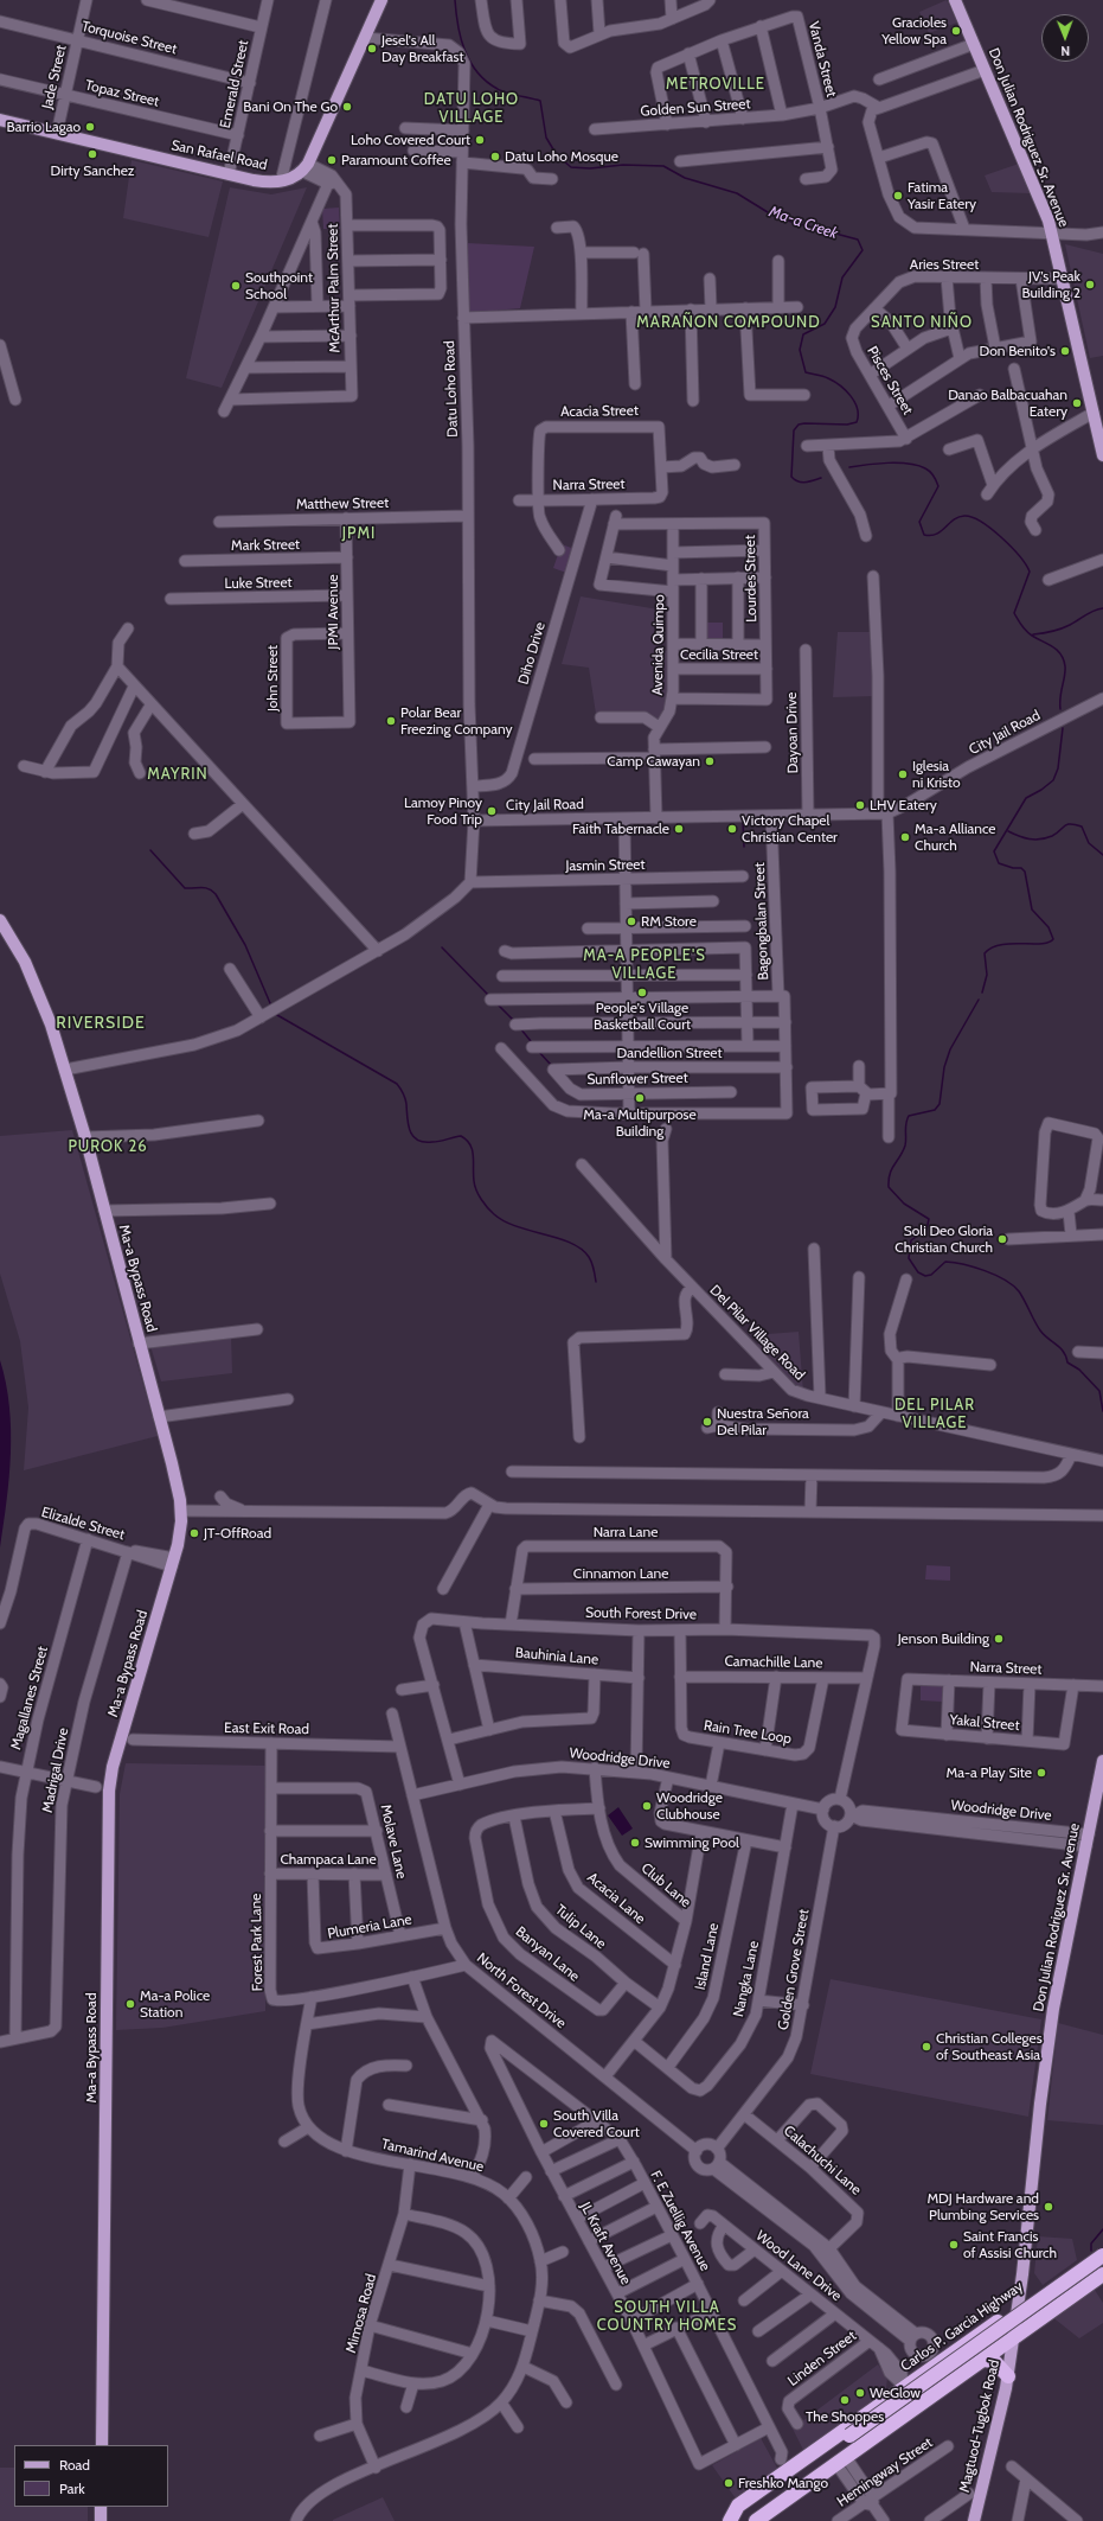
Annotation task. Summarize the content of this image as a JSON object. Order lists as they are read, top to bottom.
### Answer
{
  "streets": {
    "highway": ["Carlos P. Garcia Highway"],
    "main road": [
      "Don Julian Rodriguez Sr. Avenue",
      "San Rafael Road",
      "Ma-a Bypass Road",
      "Magtuod-Tugbok Road"
    ],
    "street": [
      "Torquoise Street",
      "Vanda Street",
      "Jade Street",
      "Emerald Street",
      "Topaz Street",
      "Golden Sun Street",
      "Aries Street",
      "McArthur Palm Street",
      "Pisces Street",
      "Datu Loho Road",
      "Acacia Street",
      "Narra Street",
      "Matthew Street",
      "Mark Street",
      "Lourdes Street",
      "Luke Street",
      "JPMI Avenue",
      "Avenida Quimpo",
      "Diho Drive",
      "Cecilia Street",
      "John Street",
      "Dayoan Drive",
      "City Jail Road",
      "Jasmin Street",
      "Bagongbalan Street",
      "Dandellion Street",
      "Sunflower Street",
      "Del Pilar Village Road",
      "Elizalde Street",
      "Narra Lane",
      "Cinnamon Lane",
      "South Forest Drive",
      "Bauhinia Lane",
      "Camachille Lane",
      "Magallanes Street",
      "Yakal Street",
      "East Exit Road",
      "Rain Tree Loop",
      "Woodridge Drive",
      "Madrigal Drive",
      "Molave Lane",
      "Champaca Lane",
      "Club Lane",
      "Acacia Lane",
      "Plumeria Lane",
      "Tulip Lane",
      "Forest Park Lane",
      "Banyan Lane",
      "Island Lane",
      "Golden Grove Street",
      "Nangka Lane",
      "North Forest Drive",
      "Tamarind Avenue",
      "Calachuchi Lane",
      "F. E Zuellig Avenue",
      "JL Kraft Avenue",
      "Wood Lane Drive",
      "Mimosa Road",
      "Linden Street",
      "Hemingway Street"
    ]
  },
  "crossings": [
    ["Torquoise Street", "Jade Street"],
    ["Torquoise Street", "Emerald Street"],
    ["Vanda Street", "Golden Sun Street"],
    ["Jade Street", "Topaz Street"],
    ["Jade Street", "San Rafael Road"],
    ["Emerald Street", "Topaz Street"],
    ["Emerald Street", "San Rafael Road"],
    ["Don Julian Rodriguez Sr. Avenue", "Aries Street"],
    ["Don Julian Rodriguez Sr. Avenue", "Woodridge Drive"],
    ["Don Julian Rodriguez Sr. Avenue", "Carlos P. Garcia Highway"],
    ["Don Julian Rodriguez Sr. Avenue", "Magtuod-Tugbok Road"],
    ["Aries Street", "Pisces Street"],
    ["Datu Loho Road", "Matthew Street"],
    ["Datu Loho Road", "Diho Drive"],
    ["Datu Loho Road", "City Jail Road"],
    ["Acacia Street", "Narra Street"],
    ["Narra Street", "Diho Drive"],
    ["Narra Street", "Yakal Street"],
    ["Matthew Street", "JPMI Avenue"],
    ["Mark Street", "JPMI Avenue"],
    ["Lourdes Street", "Avenida Quimpo"],
    ["Lourdes Street", "Cecilia Street"],
    ["Luke Street", "JPMI Avenue"],
    ["JPMI Avenue", "John Street"],
    ["Avenida Quimpo", "Cecilia Street"],
    ["Avenida Quimpo", "City Jail Road"],
    ["Dayoan Drive", "City Jail Road"],
    ["City Jail Road", "Bagongbalan Street"],
    ["Dandellion Street", "Sunflower Street"],
    ["Ma-a Bypass Road", "Elizalde Street"],
    ["Elizalde Street", "Magallanes Street"],
    ["Elizalde Street", "Madrigal Drive"],
    ["Narra Lane", "Cinnamon Lane"],
    ["Narra Lane", "South Forest Drive"],
    ["South Forest Drive", "Camachille Lane"],
    ["South Forest Drive", "Rain Tree Loop"],
    ["Camachille Lane", "Rain Tree Loop"],
    ["Magallanes Street", "Madrigal Drive"],
    ["East Exit Road", "Forest Park Lane"],
    ["East Exit Road", "North Forest Drive"],
    ["Woodridge Drive", "Club Lane"],
    ["Woodridge Drive", "Golden Grove Street"],
    ["Woodridge Drive", "Nangka Lane"],
    ["Woodridge Drive", "North Forest Drive"],
    ["Molave Lane", "Champaca Lane"],
    ["Molave Lane", "Plumeria Lane"],
    ["Molave Lane", "Forest Park Lane"],
    ["Champaca Lane", "Plumeria Lane"],
    ["Champaca Lane", "Forest Park Lane"],
    ["Club Lane", "Banyan Lane"],
    ["Acacia Lane", "Banyan Lane"],
    ["Plumeria Lane", "North Forest Drive"],
    ["Tulip Lane", "Banyan Lane"],
    ["Forest Park Lane", "North Forest Drive"],
    ["Island Lane", "Nangka Lane"],
    ["Golden Grove Street", "North Forest Drive"],
    ["Golden Grove Street", "Calachuchi Lane"],
    ["Tamarind Avenue", "Mimosa Road"],
    ["F. E Zuellig Avenue", "JL Kraft Avenue"],
    ["F. E Zuellig Avenue", "Carlos P. Garcia Highway"],
    ["Wood Lane Drive", "Carlos P. Garcia Highway"],
    ["Wood Lane Drive", "Linden Street"]
  ],
  "districts": [
    "METROVILLE",
    "DATU LOHO VILLAGE",
    "MARAÑON COMPOUND",
    "SANTO NIÑO",
    "JPMI",
    "MAYRIN",
    "MA-A PEOPLE'S VILLAGE",
    "RIVERSIDE",
    "PUROK 26",
    "DEL PILAR VILLAGE",
    "SOUTH VILLA COUNTRY HOMES"
  ],
  "water": ["Ma-a Creek"],
  "places": [
    "Gracioles Yellow Spa",
    "Jesel's All Day Breakfast",
    "Bani On The Go",
    "Barrio Lagao",
    "Loho Covered Court",
    "Dirty Sanchez",
    "Datu Loho Mosque",
    "Paramount Coffee",
    "Fatima Yasir Eatery",
    "JV's Peak Building 2",
    "Southpoint School",
    "Don Benito's",
    "Danao Balbacuahan Eatery",
    "Polar Bear Freezing Company",
    "Camp Cawayan",
    "Iglesia ni Kristo",
    "LHV Eatery",
    "Lamoy Pinoy Food Trip",
    "Faith Tabernacle",
    "Victory Chapel Christian Center",
    "Ma-a Alliance Church",
    "RM Store",
    "People's Village Basketball Court",
    "Ma-a Multipurpose Building",
    "Soli Deo Gloria Christian Church",
    "Nuestra Señora Del Pilar",
    "JT-OffRoad",
    "Jenson Building",
    "Ma-a Play Site",
    "Woodridge Clubhouse",
    "Swimming Pool",
    "Ma-a Police Station",
    "Christian Colleges of Southeast Asia",
    "South Villa Covered Court",
    "MDJ Hardware and Plumbing Services",
    "Saint Francis of Assisi Church",
    "WeGlow",
    "The Shoppes",
    "Freshko Mango"
  ],
  "legend": ["Road", "Park"],
  "north": "bottom"
}
